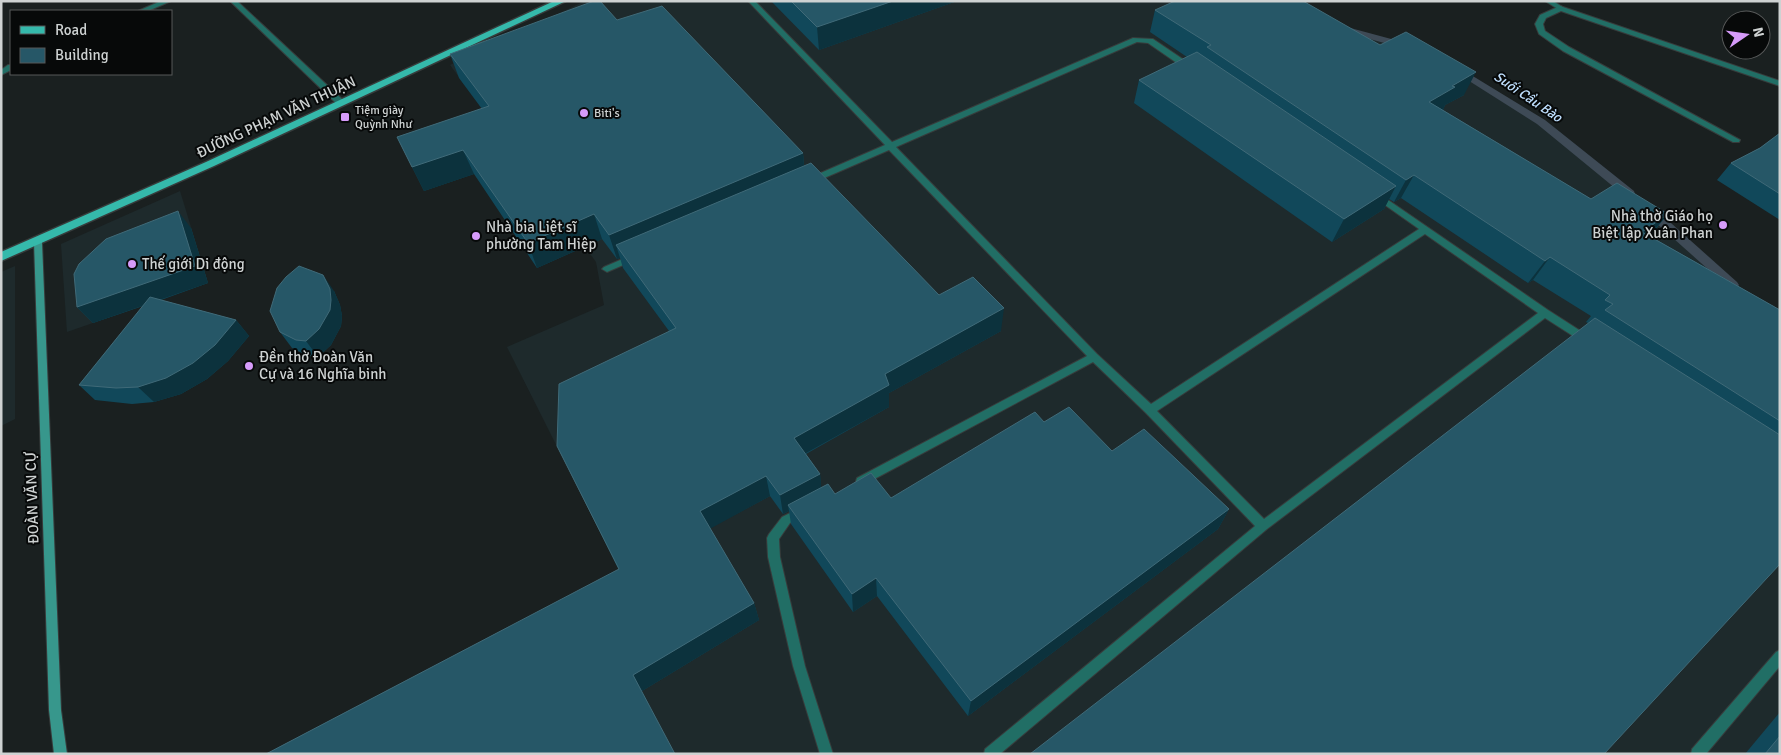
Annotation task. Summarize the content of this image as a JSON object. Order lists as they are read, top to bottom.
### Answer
{
  "streets": {
    "main road": ["ĐƯỜNG PHẠM VĂN THUẬN"],
    "street": ["ĐOÀN VĂN CỰ"]
  },
  "crossings": [
    ["ĐƯỜNG PHẠM VĂN THUẬN", "ĐOÀN VĂN CỰ"]
  ],
  "water": ["Suối Cầu Bào"],
  "places": {
    "other": [
      "Biti's",
      "Nhà thờ Giáo họ Biệt lập Xuân Phan",
      "Nhà bia Liệt sĩ phường Tam Hiệp",
      "Thế giới Di động",
      "Đền thờ Đoàn Văn Cự và 16 Nghĩa binh"
    ],
    "transit": ["Tiệm giày Quỳnh Như"]
  },
  "legend": ["Road", "Building"],
  "north": "right"
}
